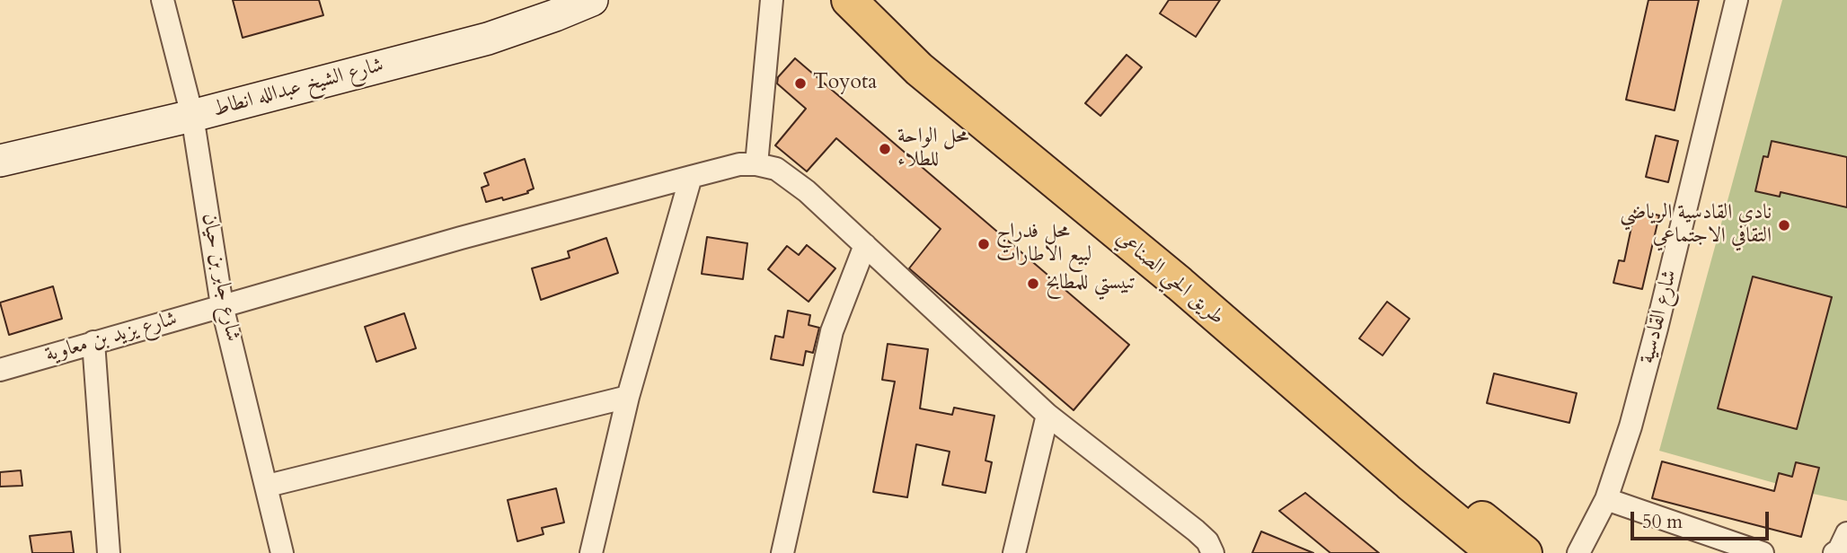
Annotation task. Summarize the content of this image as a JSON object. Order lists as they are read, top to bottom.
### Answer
{
  "streets": {
    "highway": ["طريق الحي الصناعي"],
    "main road": ["شارع الشيخ عبدالله انطاط"],
    "street": ["شارع جابر بن حيان", "شارع القادسية", "شارع يزيد بن معاوية"]
  },
  "crossings": [
    ["شارع الشيخ عبدالله انطاط", "شارع جابر بن حيان"],
    ["شارع جابر بن حيان", "شارع يزيد بن معاوية"]
  ],
  "places": [
    "Toyota",
    "محل الواحة للطلاء",
    "نادي القادسية الرياضي التقافي الاجتماعي",
    "محل فدراج لبيع الاطارات",
    "تبيستي للمطابخ"
  ],
  "scale_bar": "50 m"
}
